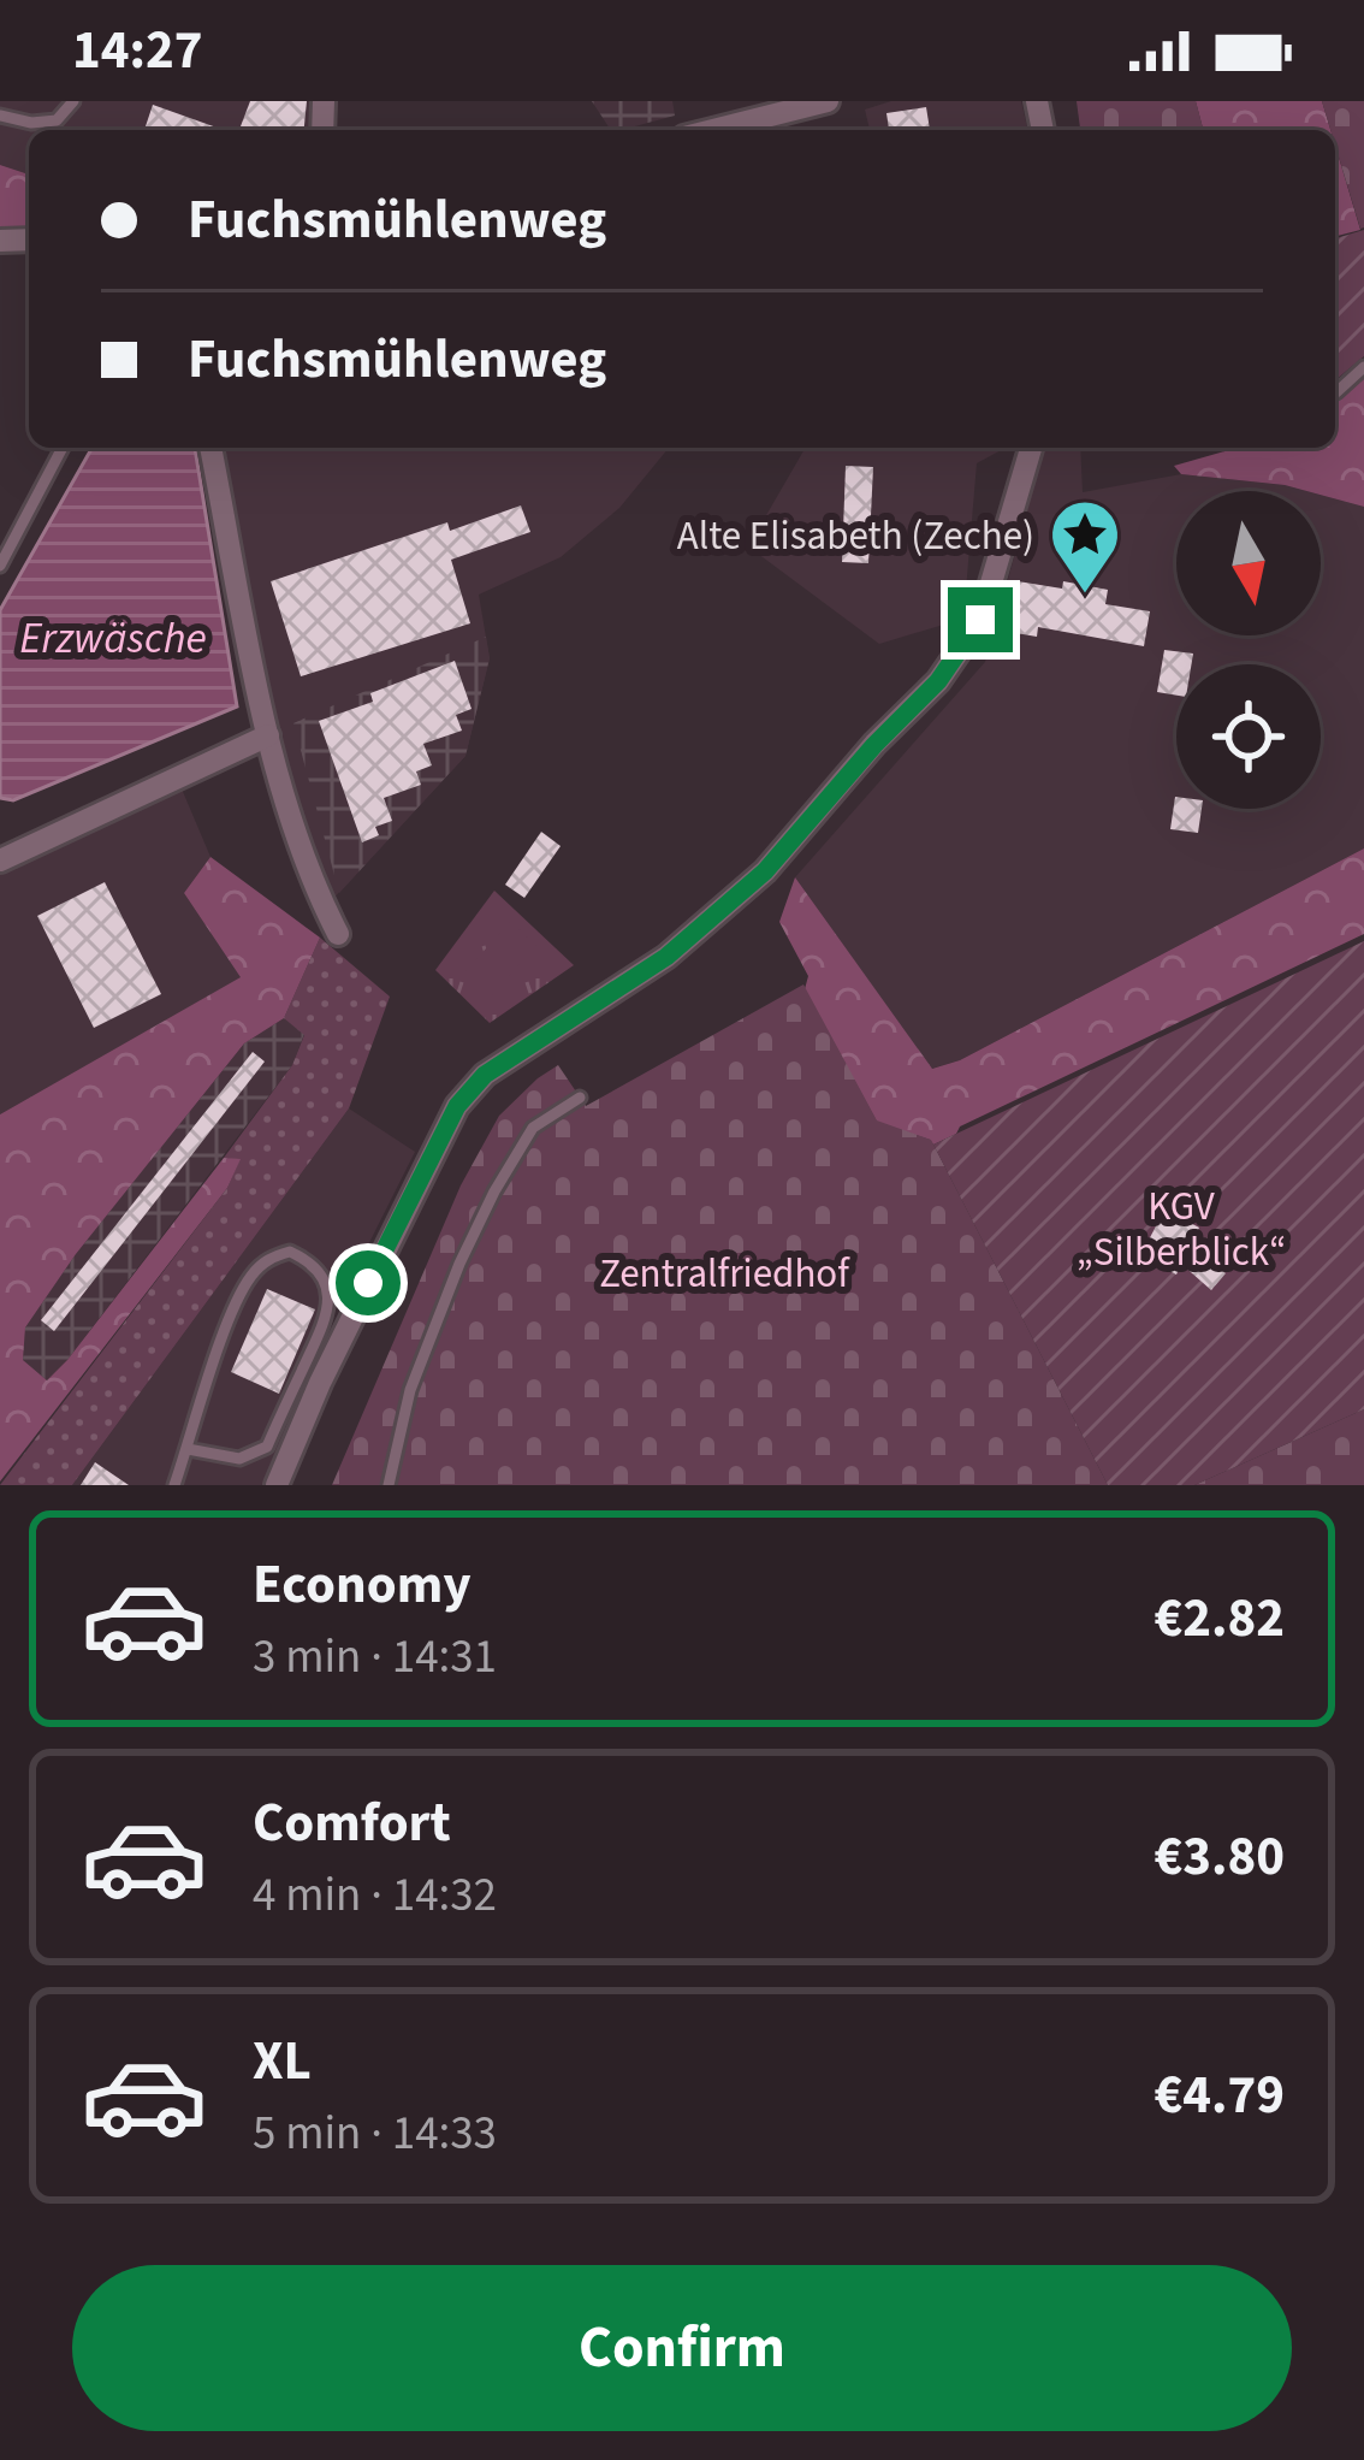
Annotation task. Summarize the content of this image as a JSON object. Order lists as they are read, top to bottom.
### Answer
{
  "water": ["Erzwäsche"],
  "parks": ["KGV „Silberblick“", "Zentralfriedhof"],
  "places": {
    "place": ["Alte Elisabeth (Zeche)"]
  },
  "north": "bottom",
  "page": {
    "status": "14:27",
    "banner": ["Fuchsmühlenweg", "Fuchsmühlenweg"],
    "list": [
      {
        "name": "Economy",
        "note": "3 min · 14:31",
        "value": "€2.82"
      },
      {
        "name": "Comfort",
        "note": "4 min · 14:32",
        "value": "€3.80"
      },
      {
        "name": "XL",
        "note": "5 min · 14:33",
        "value": "€4.79"
      }
    ],
    "buttons": "Confirm"
  }
}
